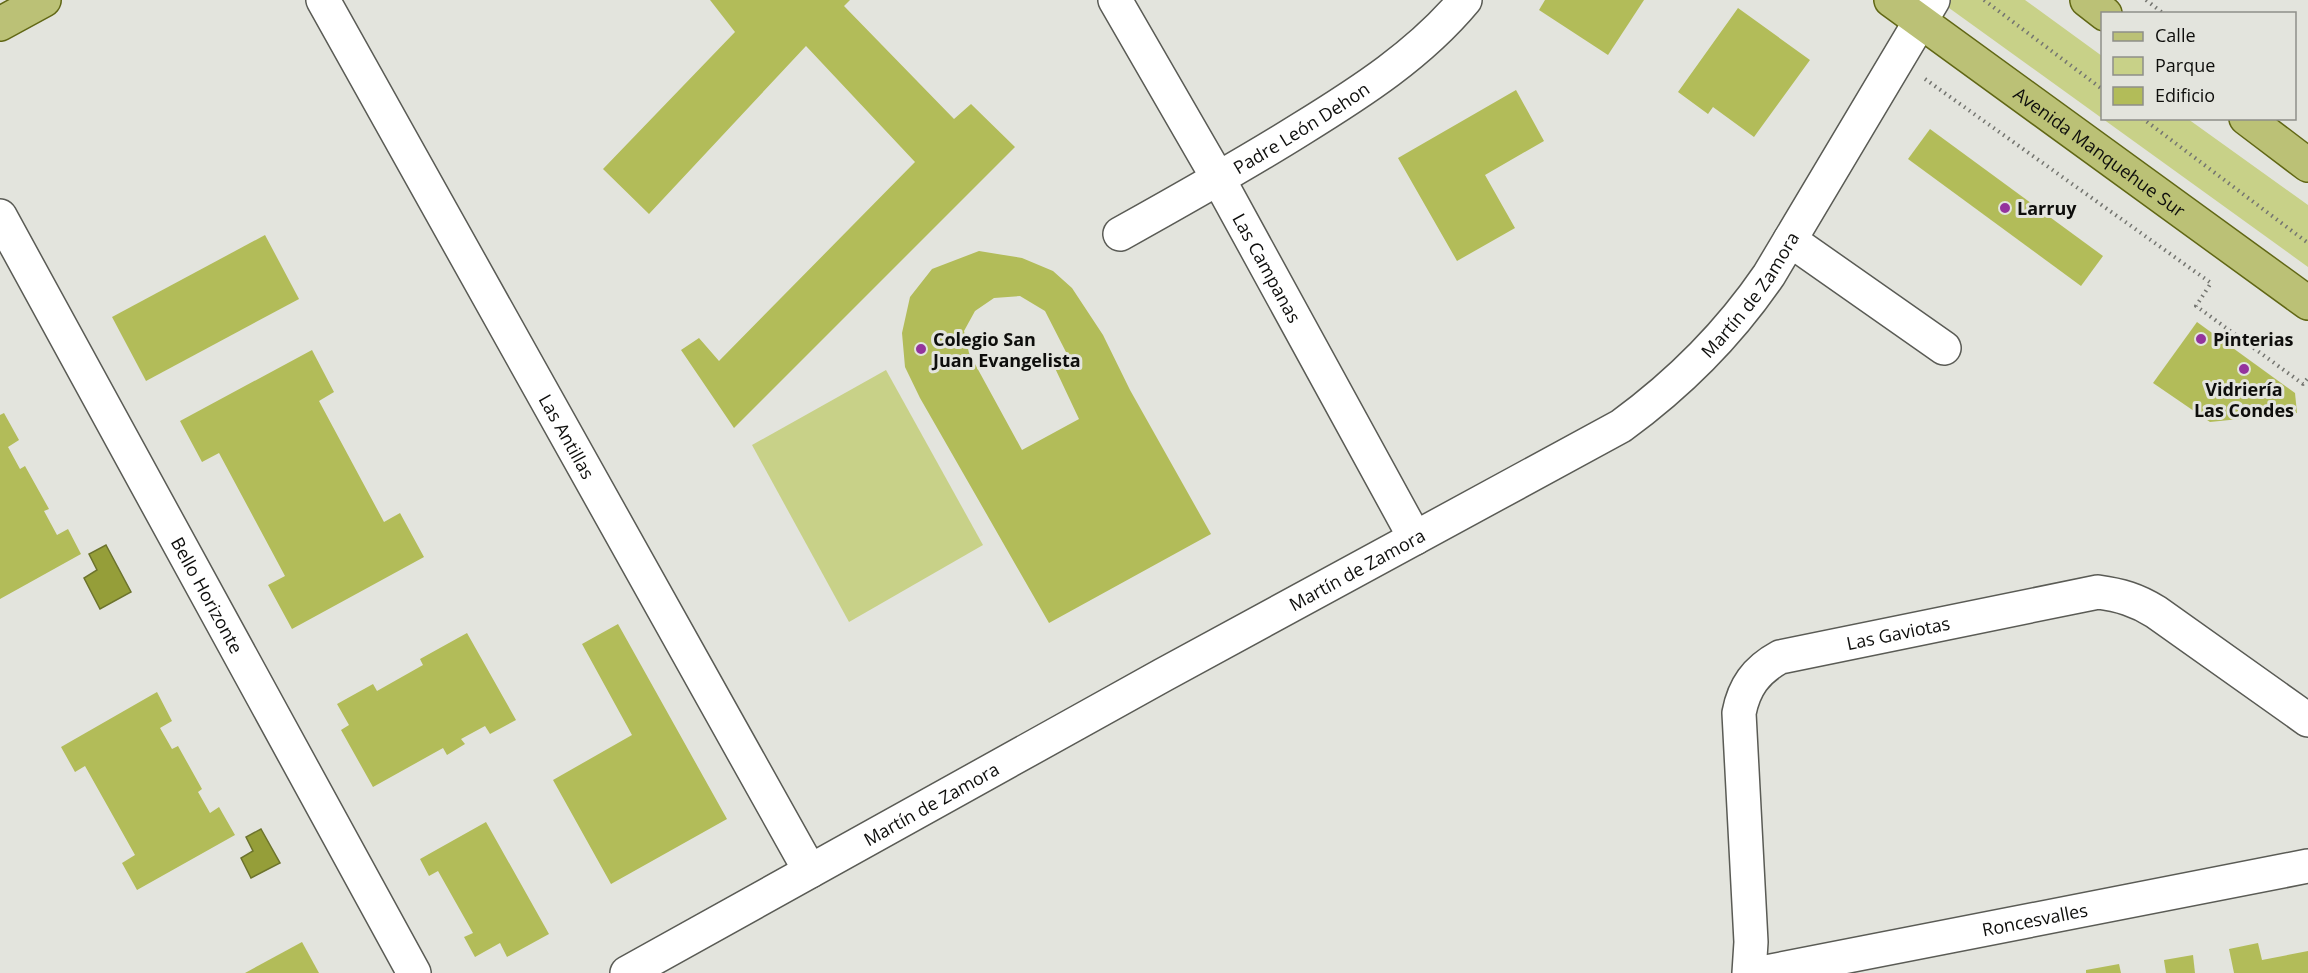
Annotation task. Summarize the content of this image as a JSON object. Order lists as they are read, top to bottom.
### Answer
{
  "streets": {
    "main road": ["Avenida Manquehue Sur"],
    "street": [
      "Padre León Dehon",
      "Las Campanas",
      "Martín de Zamora",
      "Las Antillas",
      "Bello Horizonte",
      "Las Gaviotas",
      "Roncesvalles"
    ]
  },
  "crossings": [
    ["Padre León Dehon", "Las Campanas"],
    ["Avenida Manquehue Sur", "Martín de Zamora"],
    ["Las Campanas", "Martín de Zamora"],
    ["Martín de Zamora", "Las Antillas"]
  ],
  "places": [
    "Larruy",
    "Pinterias",
    "Colegio San Juan Evangelista",
    "Vidriería Las Condes"
  ],
  "legend": ["Calle", "Parque", "Edificio"]
}
